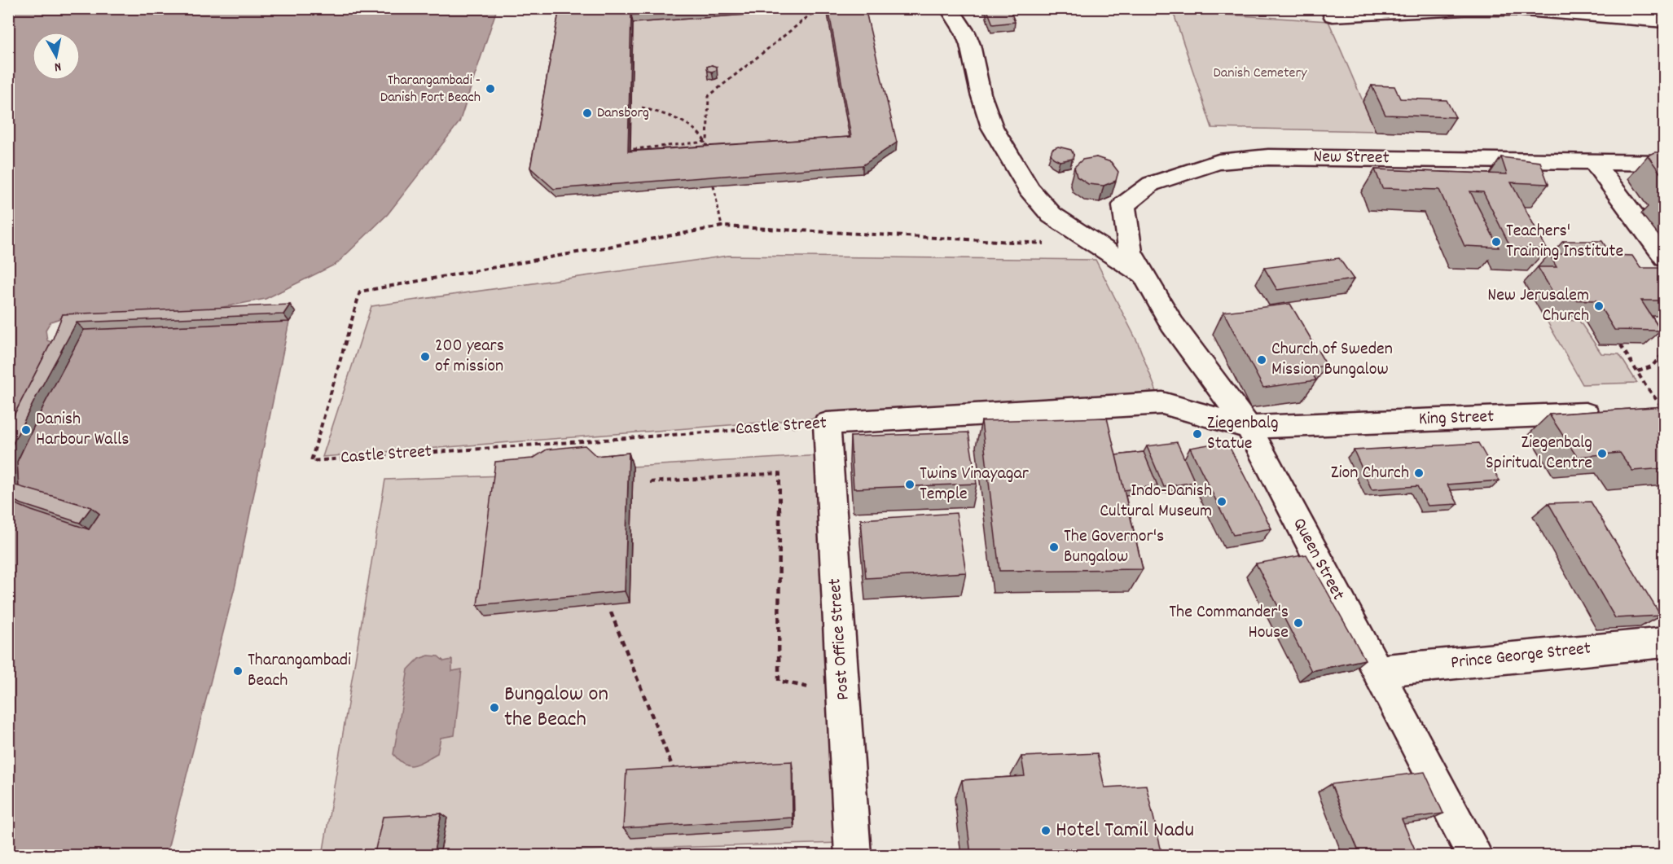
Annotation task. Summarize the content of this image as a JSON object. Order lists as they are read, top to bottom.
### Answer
{
  "streets": {
    "street": [
      "New Street",
      "King Street",
      "Castle Street",
      "Queen Street",
      "Post Office Street",
      "Prince George Street"
    ]
  },
  "crossings": [
    ["New Street", "Queen Street"],
    ["King Street", "Castle Street"],
    ["King Street", "Queen Street"],
    ["Castle Street", "Queen Street"],
    ["Castle Street", "Post Office Street"],
    ["Queen Street", "Prince George Street"]
  ],
  "parks": ["Danish Cemetery"],
  "places": [
    "Tharangambadi - Danish Fort Beach",
    "Dansborg",
    "Teachers' Training Institute",
    "New Jerusalem Church",
    "200 years of mission",
    "Church of Sweden Mission Bungalow",
    "Danish Harbour Walls",
    "Ziegenbalg Statue",
    "Ziegenbalg Spiritual Centre",
    "Zion Church",
    "Twins Vinayagar Temple",
    "Indo-Danish Cultural Museum",
    "The Governor's Bungalow",
    "The Commander's House",
    "Tharangambadi Beach",
    "Bungalow on the Beach",
    "Hotel Tamil Nadu"
  ],
  "north": "bottom"
}
